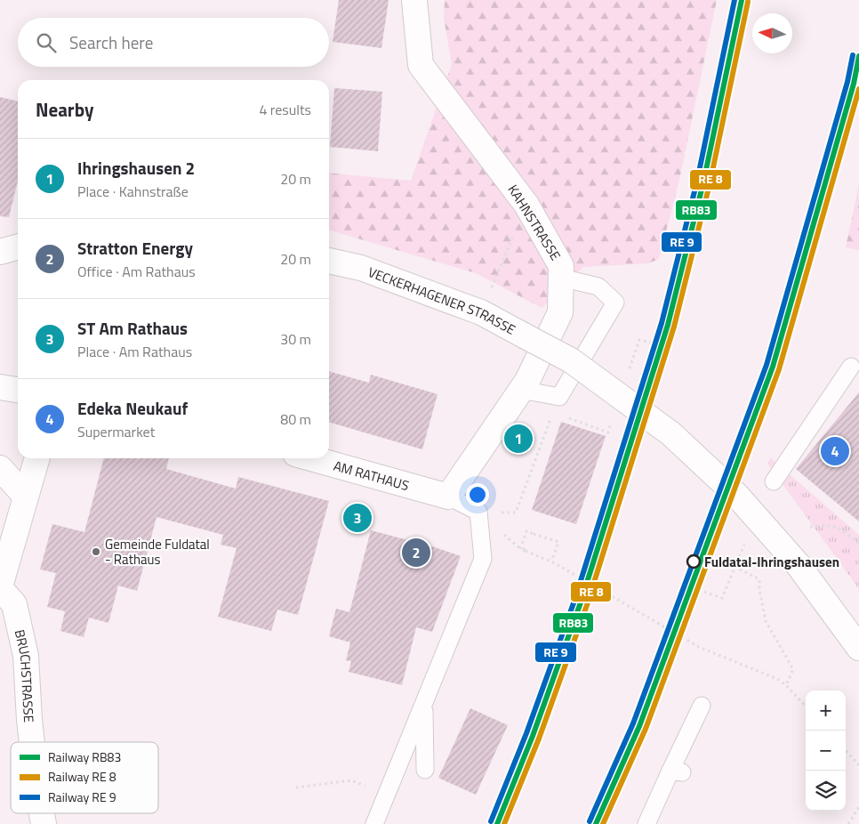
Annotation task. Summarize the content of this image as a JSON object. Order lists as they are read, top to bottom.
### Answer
{
  "streets": {
    "street": [
      "KAHNSTRASSE",
      "VECKERHAGENER STRASSE",
      "AM RATHAUS",
      "BRUCHSTRASSE"
    ]
  },
  "crossings": [
    ["KAHNSTRASSE", "AM RATHAUS"]
  ],
  "places": ["Gemeinde Fuldatal - Rathaus", "Fuldatal-Ihringshausen"],
  "lines": ["rail line RB83"],
  "legend": ["Railway RB83", "Railway RE 8", "Railway RE 9"],
  "north": "left",
  "page": {
    "search": "Search here",
    "heading": ["Nearby", "4 results"],
    "list": [
      {
        "mark": "1",
        "name": "Ihringshausen 2",
        "note": "Place · Kahnstraße",
        "value": "20 m"
      },
      {
        "mark": "2",
        "name": "Stratton Energy",
        "note": "Office · Am Rathaus",
        "value": "20 m"
      },
      {
        "mark": "3",
        "name": "ST Am Rathaus",
        "note": "Place · Am Rathaus",
        "value": "30 m"
      },
      {
        "mark": "4",
        "name": "Edeka Neukauf",
        "note": "Supermarket",
        "value": "80 m"
      }
    ],
    "pins": [
      "1",
      "4",
      "3",
      "2"
    ],
    "map_buttons": ["+", "−"]
  }
}
